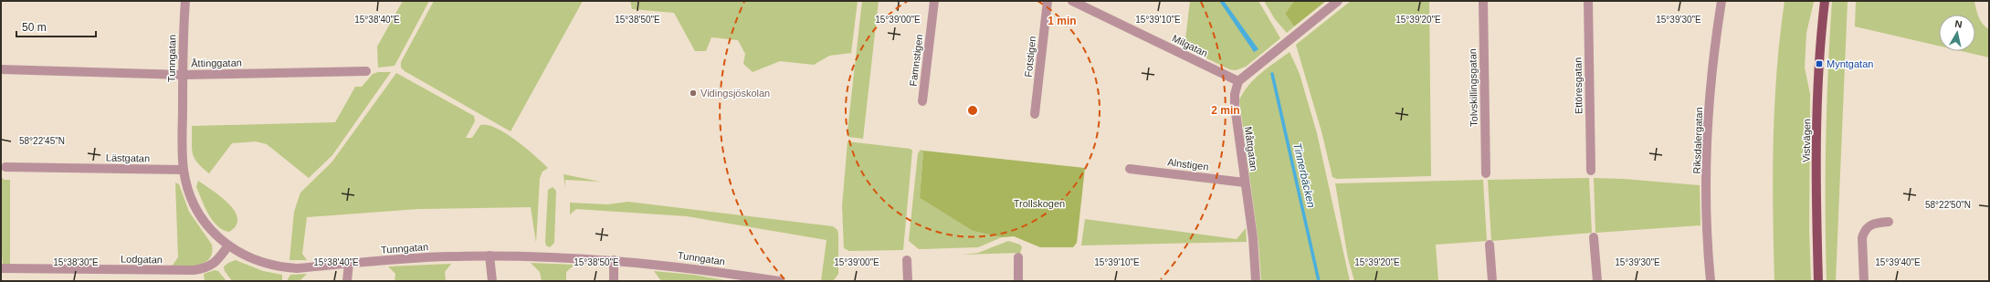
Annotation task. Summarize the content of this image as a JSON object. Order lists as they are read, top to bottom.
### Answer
{
  "streets": {
    "main road": ["Vistvägen"],
    "street": [
      "Milgatan",
      "Fotstigen",
      "Tunngatan",
      "Famnstigen",
      "Åttinggatan",
      "Ettöresgatan",
      "Tolvskillingsgatan",
      "Riksdalergatan",
      "Måttgatan",
      "Lästgatan",
      "Alnstigen",
      "Lodgatan"
    ]
  },
  "crossings": [
    ["Milgatan", "Måttgatan"],
    ["Tunngatan", "Åttinggatan"],
    ["Tunngatan", "Lästgatan"],
    ["Tunngatan", "Lodgatan"],
    ["Måttgatan", "Alnstigen"]
  ],
  "water": ["Tinnerbäcken"],
  "parks": ["Trollskogen"],
  "places": {
    "transit": ["Myntgatan"],
    "other": ["Vidingsjöskolan"]
  },
  "scale_bar": "50 m",
  "north": "top",
  "coordinates": [
    "15°38'40\"E",
    "15°39'00\"E",
    "15°39'30\"E",
    "15°38'50\"E",
    "15°39'10\"E",
    "15°39'20\"E",
    "58°22'45\"N",
    "58°22'50\"N",
    "15°38'30\"E",
    "15°39'40\"E"
  ],
  "rings": ["1 min", "2 min"]
}
